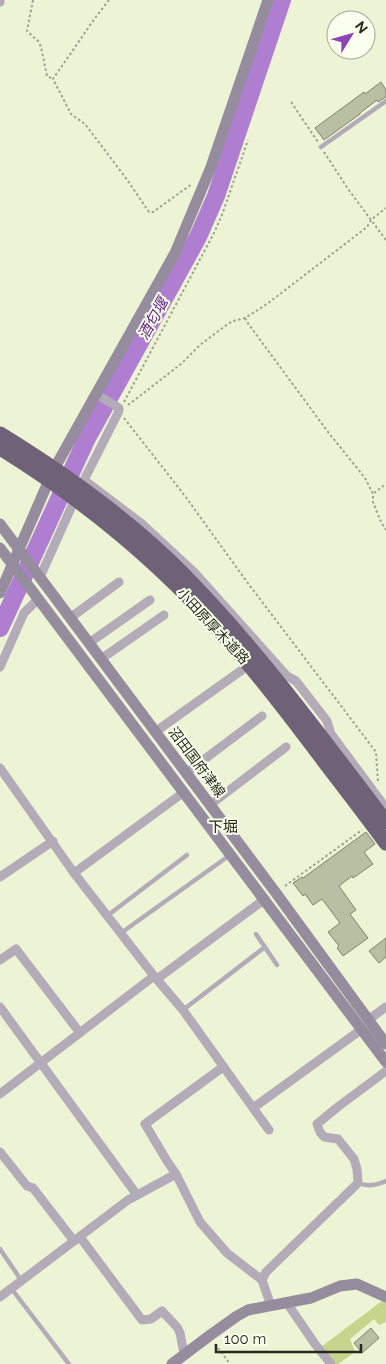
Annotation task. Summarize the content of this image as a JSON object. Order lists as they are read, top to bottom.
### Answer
{
  "streets": {
    "highway": ["小田原厚木道路"],
    "main road": ["沼田国府津線"]
  },
  "districts": ["下堀"],
  "water": ["酒匂堰"],
  "scale_bar": "100 m",
  "north": "top right"
}
